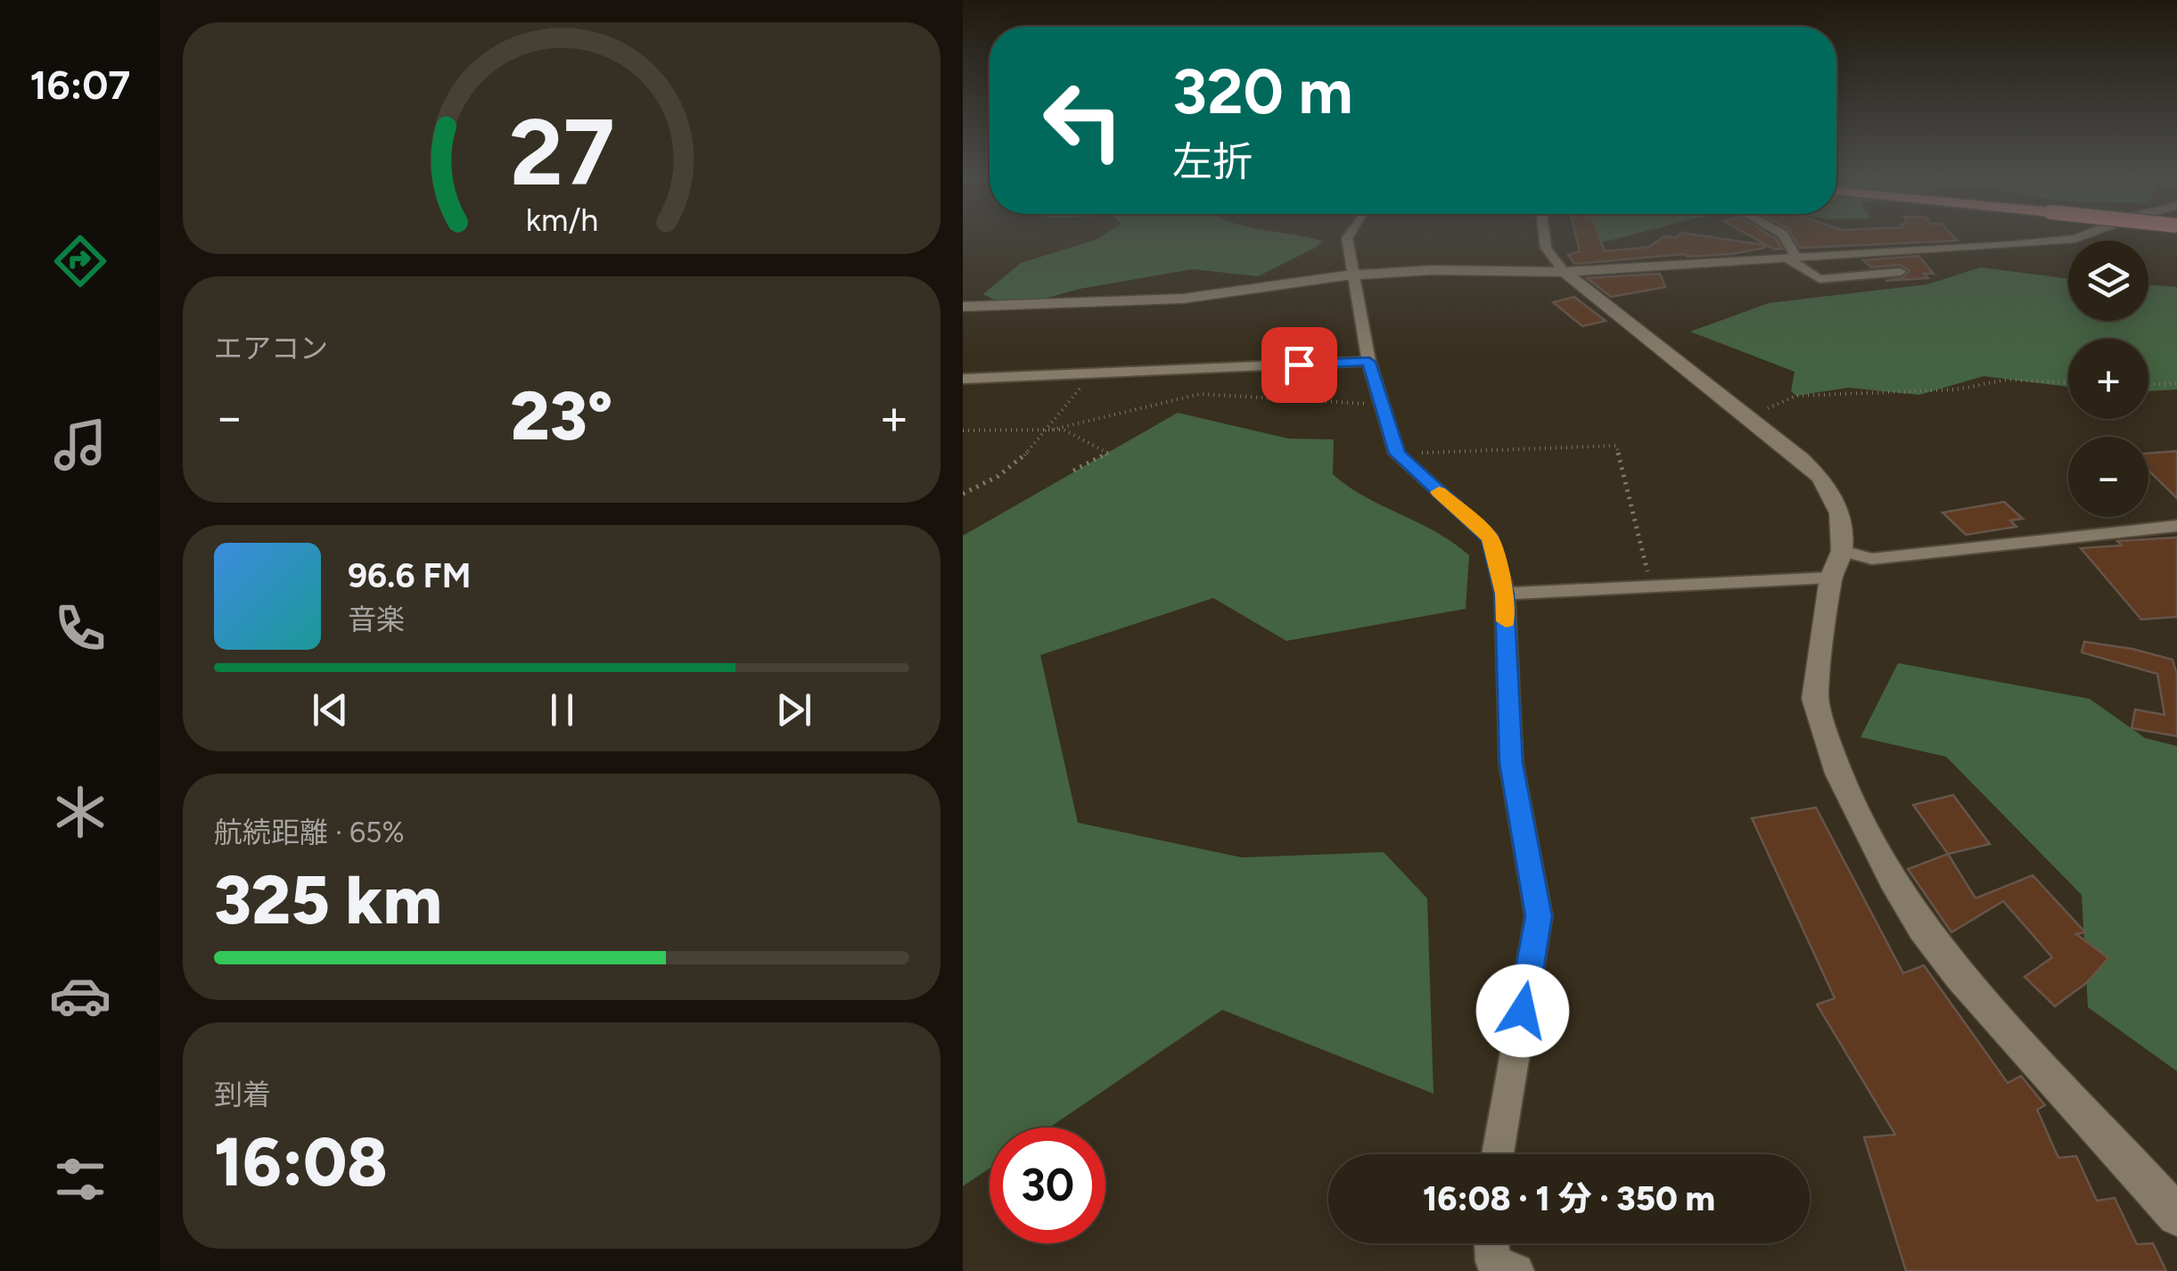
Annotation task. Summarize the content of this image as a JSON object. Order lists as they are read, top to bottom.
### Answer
{
  "page": {
    "tabs": "16:07",
    "turn": ["320 m", "左折"],
    "map_buttons": ["+", "−"],
    "tile": [
      "エアコン",
      ["航続距離 · 65%", "325 km"],
      ["到着", "16:08"]
    ],
    "heat": ["−", "23°", "+"],
    "song": ["96.6 FM", "音楽"],
    "limit": "30",
    "trip": "16:08 · 1 分 · 350 m",
    "gauge": ["27", "km/h"]
  }
}
